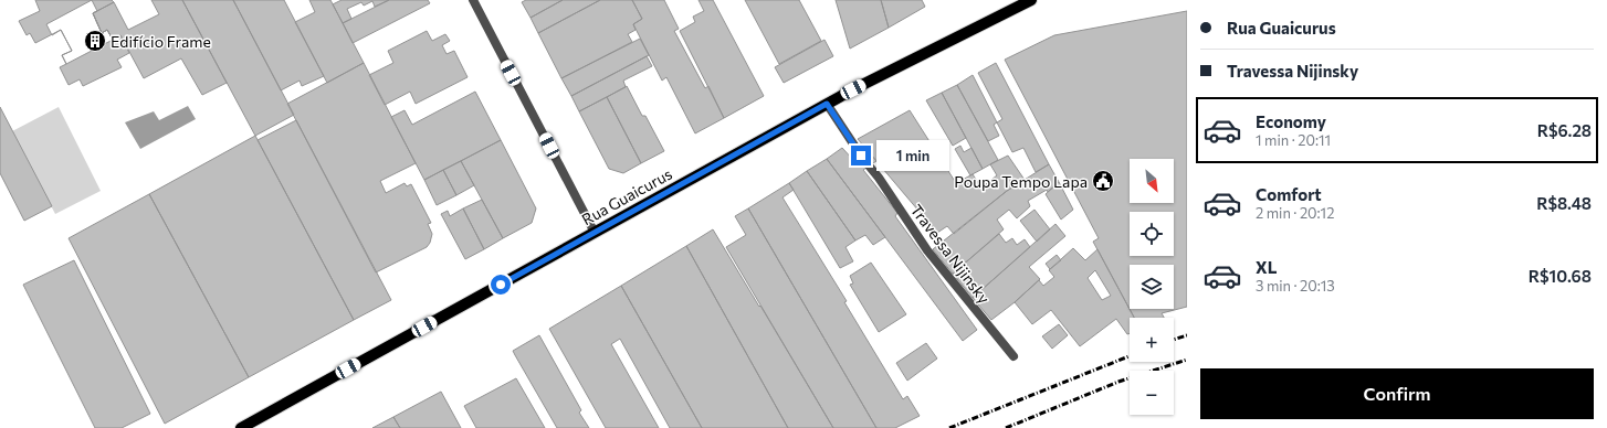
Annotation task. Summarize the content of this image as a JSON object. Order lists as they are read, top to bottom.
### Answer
{
  "streets": {
    "main road": ["Rua Guaicurus"],
    "street": ["Travessa Nijinsky"]
  },
  "places": {
    "building": ["Edifício Frame"],
    "public building": ["Poupa Tempo Lapa"]
  },
  "north": "bottom right",
  "page": {
    "banner": ["Rua Guaicurus", "Travessa Nijinsky"],
    "list": [
      {
        "name": "Economy",
        "note": "1 min · 20:11",
        "value": "R$6.28"
      },
      {
        "name": "Comfort",
        "note": "2 min · 20:12",
        "value": "R$8.48"
      },
      {
        "name": "XL",
        "note": "3 min · 20:13",
        "value": "R$10.68"
      }
    ],
    "bubble": "1 min",
    "map_buttons": ["+", "−"],
    "buttons": "Confirm"
  }
}
